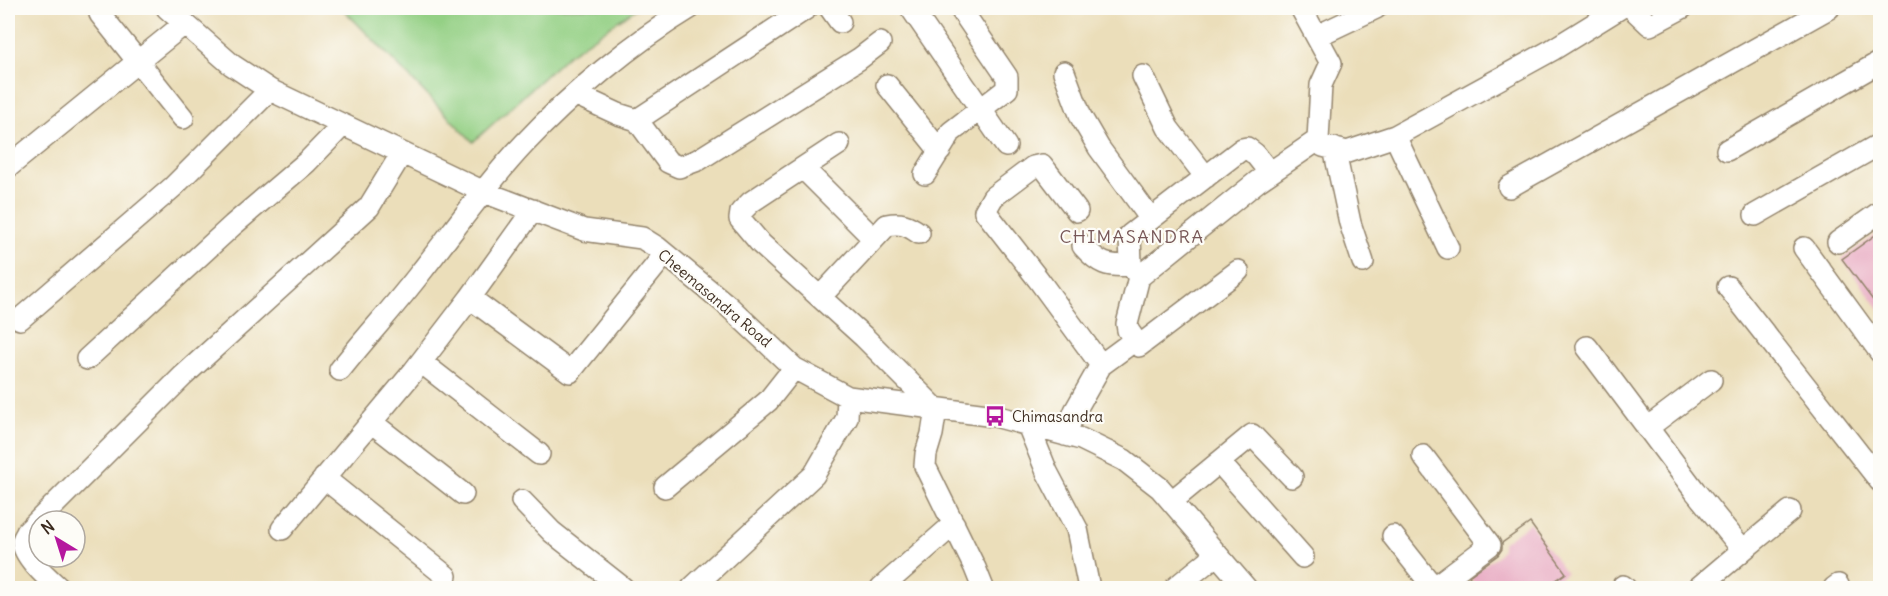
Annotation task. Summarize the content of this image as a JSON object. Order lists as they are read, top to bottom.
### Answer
{
  "streets": {
    "street": ["Cheemasandra Road"]
  },
  "districts": ["CHIMASANDRA"],
  "places": {
    "bus stop": ["Chimasandra"]
  },
  "north": "top left"
}
